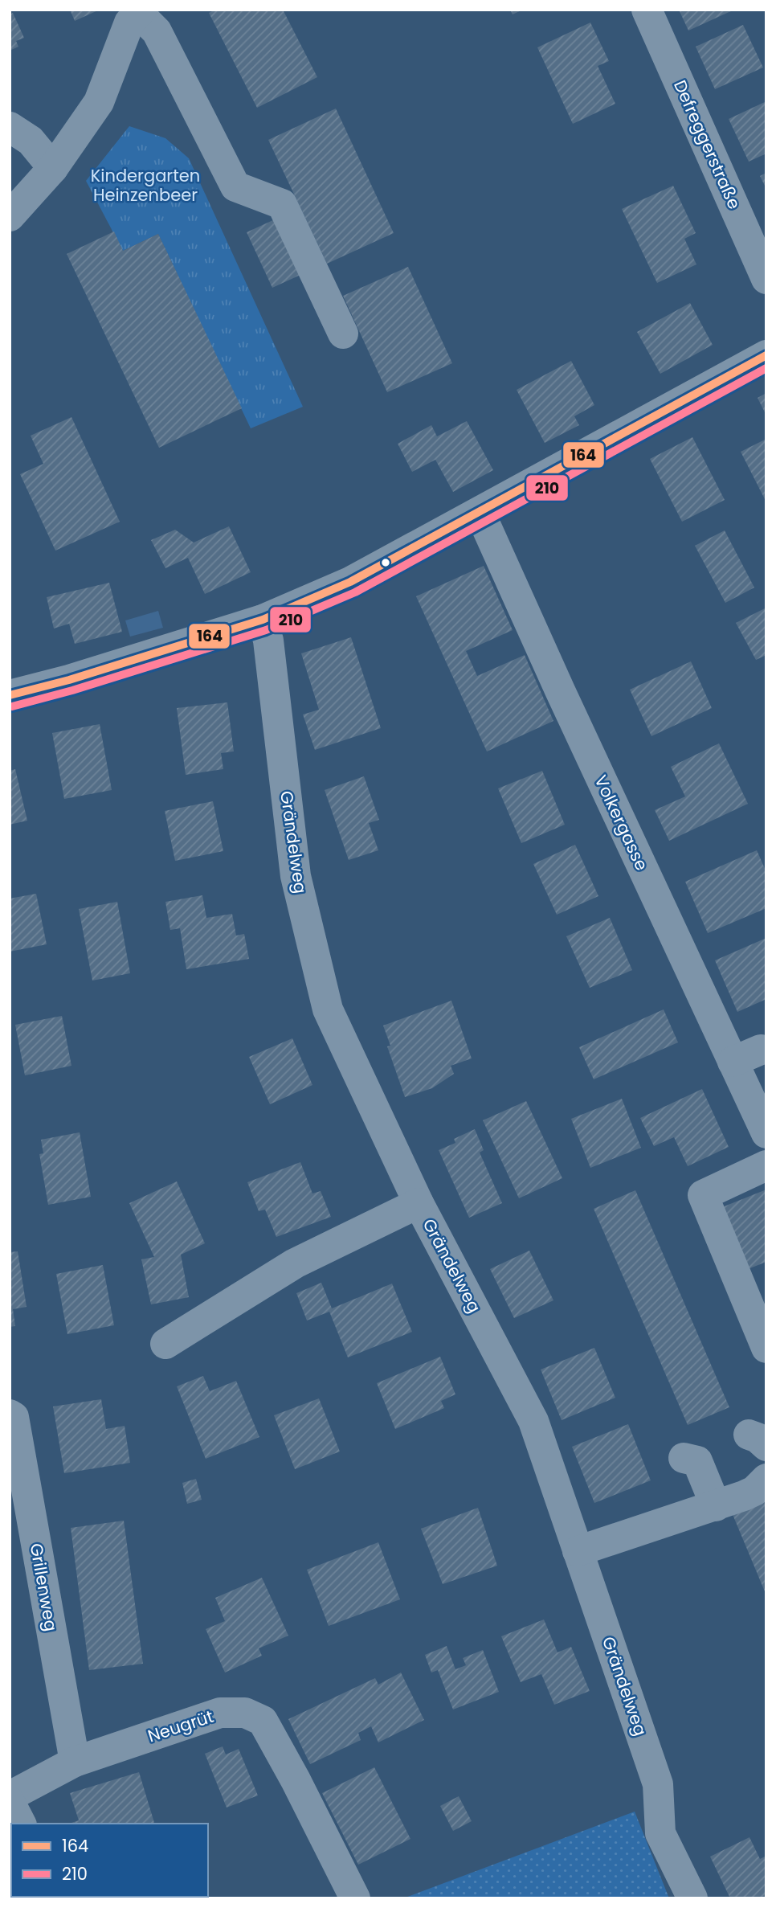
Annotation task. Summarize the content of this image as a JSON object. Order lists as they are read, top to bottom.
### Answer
{
  "streets": {
    "street": [
      "Defreggerstraße",
      "Volkergasse",
      "Grändelweg",
      "Grillenweg",
      "Neugrüt"
    ]
  },
  "crossings": [
    ["Grillenweg", "Neugrüt"]
  ],
  "parks": ["Kindergarten Heinzenbeer"],
  "lines": ["transit line 164", "transit line 210"],
  "legend": ["164", "210"]
}
